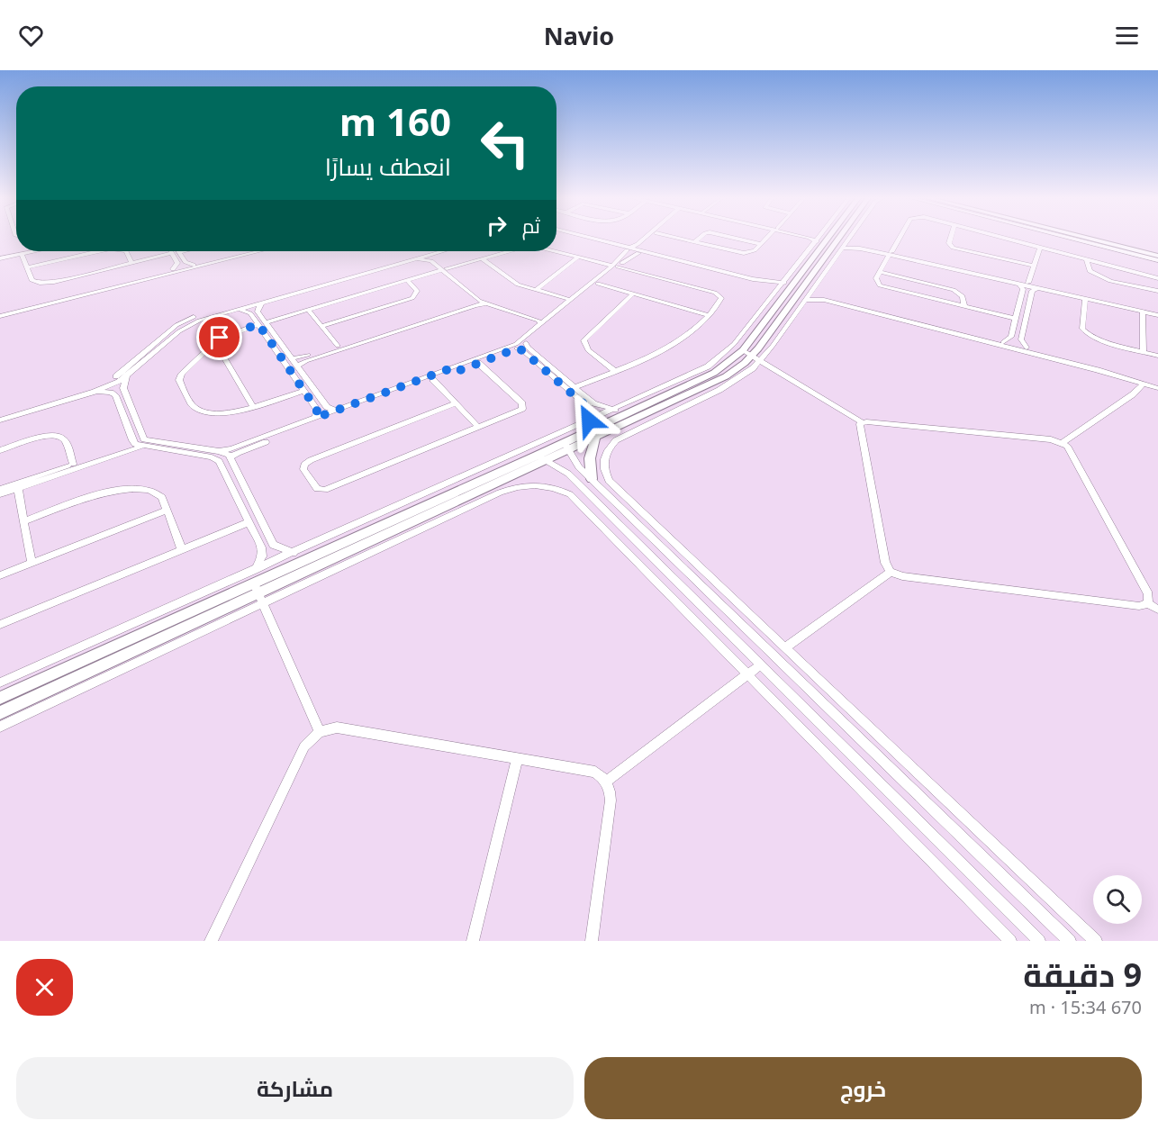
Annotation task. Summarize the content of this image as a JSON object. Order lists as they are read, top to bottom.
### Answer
{
  "page": {
    "header": "Navio",
    "turn": ["160 m", "انعطف يسارًا"],
    "then": "ثم",
    "heading": ["9 دقيقة", "670 m · 15:34"],
    "buttons": ["خروج", "مشاركة"]
  }
}
